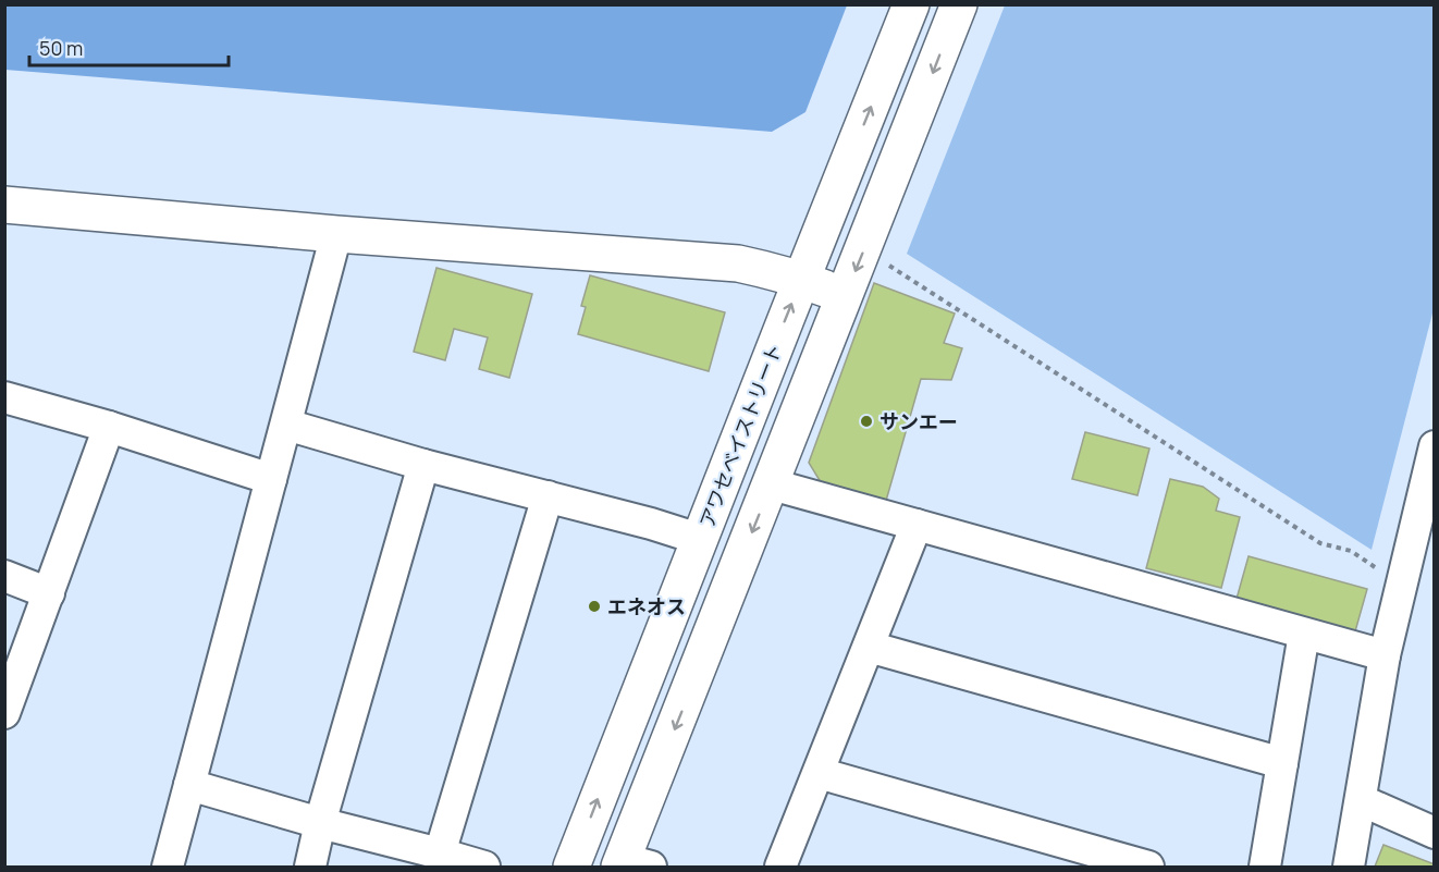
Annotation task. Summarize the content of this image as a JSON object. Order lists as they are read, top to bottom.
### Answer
{
  "streets": {
    "main road": ["アワセベイストリート"]
  },
  "places": ["サンエー", "エネオス"],
  "scale_bar": "50 m"
}
